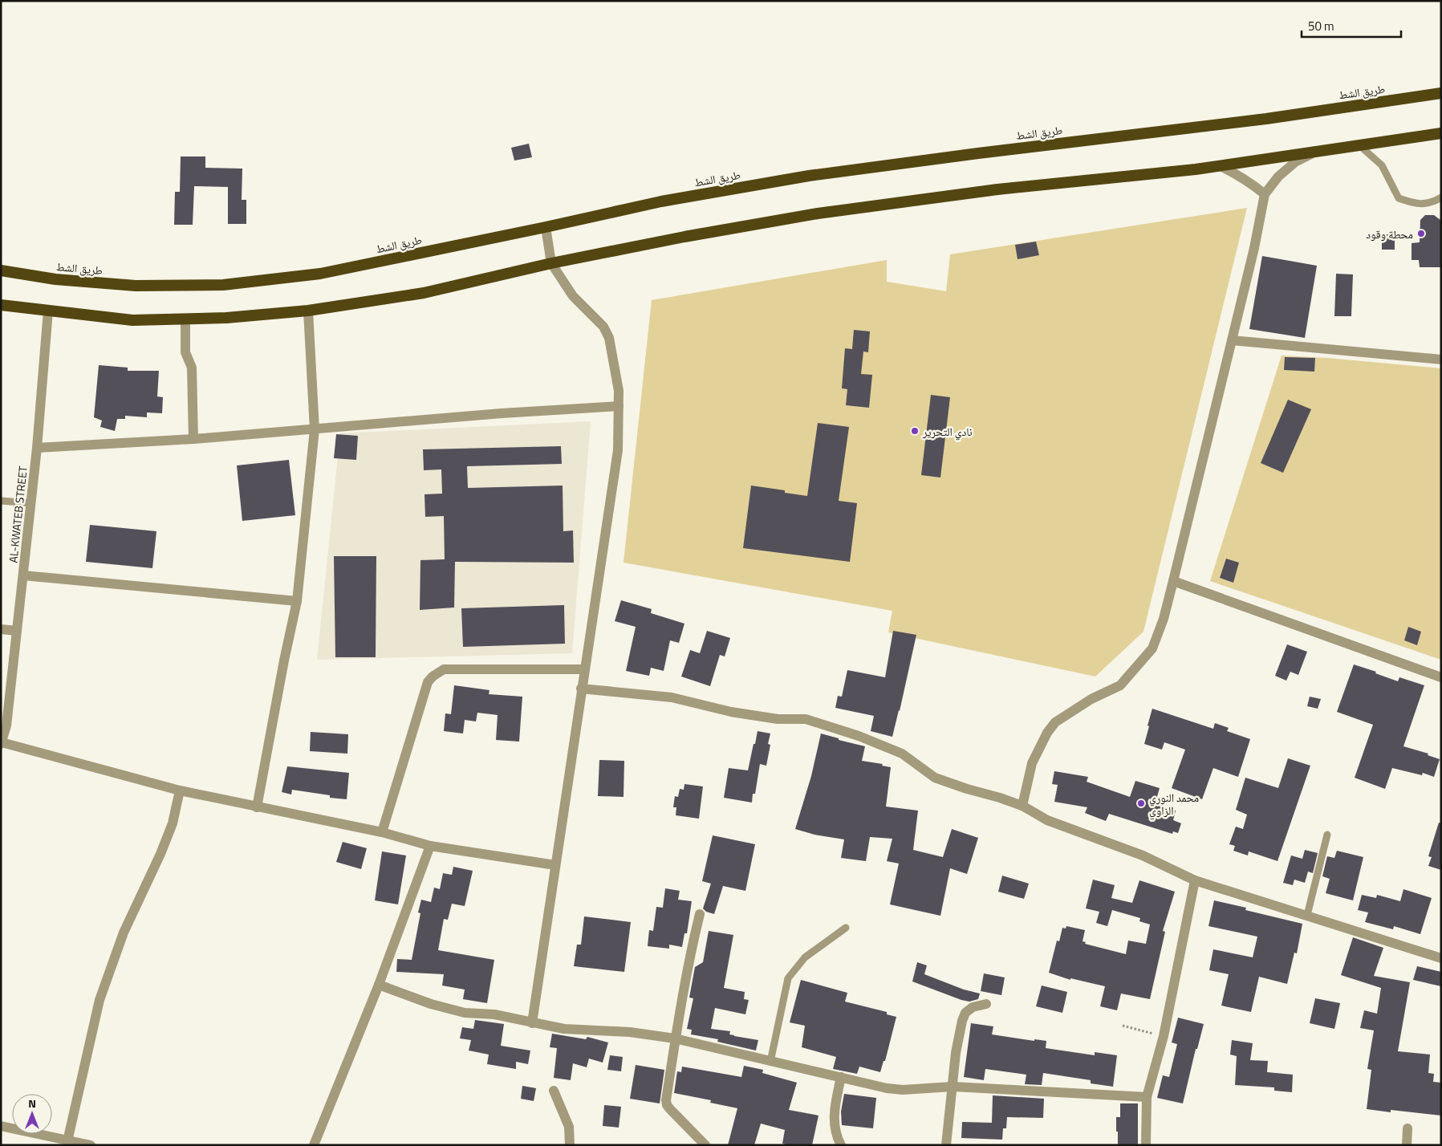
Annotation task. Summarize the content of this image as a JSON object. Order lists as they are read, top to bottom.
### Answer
{
  "streets": {
    "highway": ["طريق الشط"],
    "street": ["AL-KWATEB STREET"]
  },
  "places": ["محطة وقود", "نادي التحرير", "محمد النوري الزاوي"],
  "scale_bar": "50 m",
  "north": "top"
}
